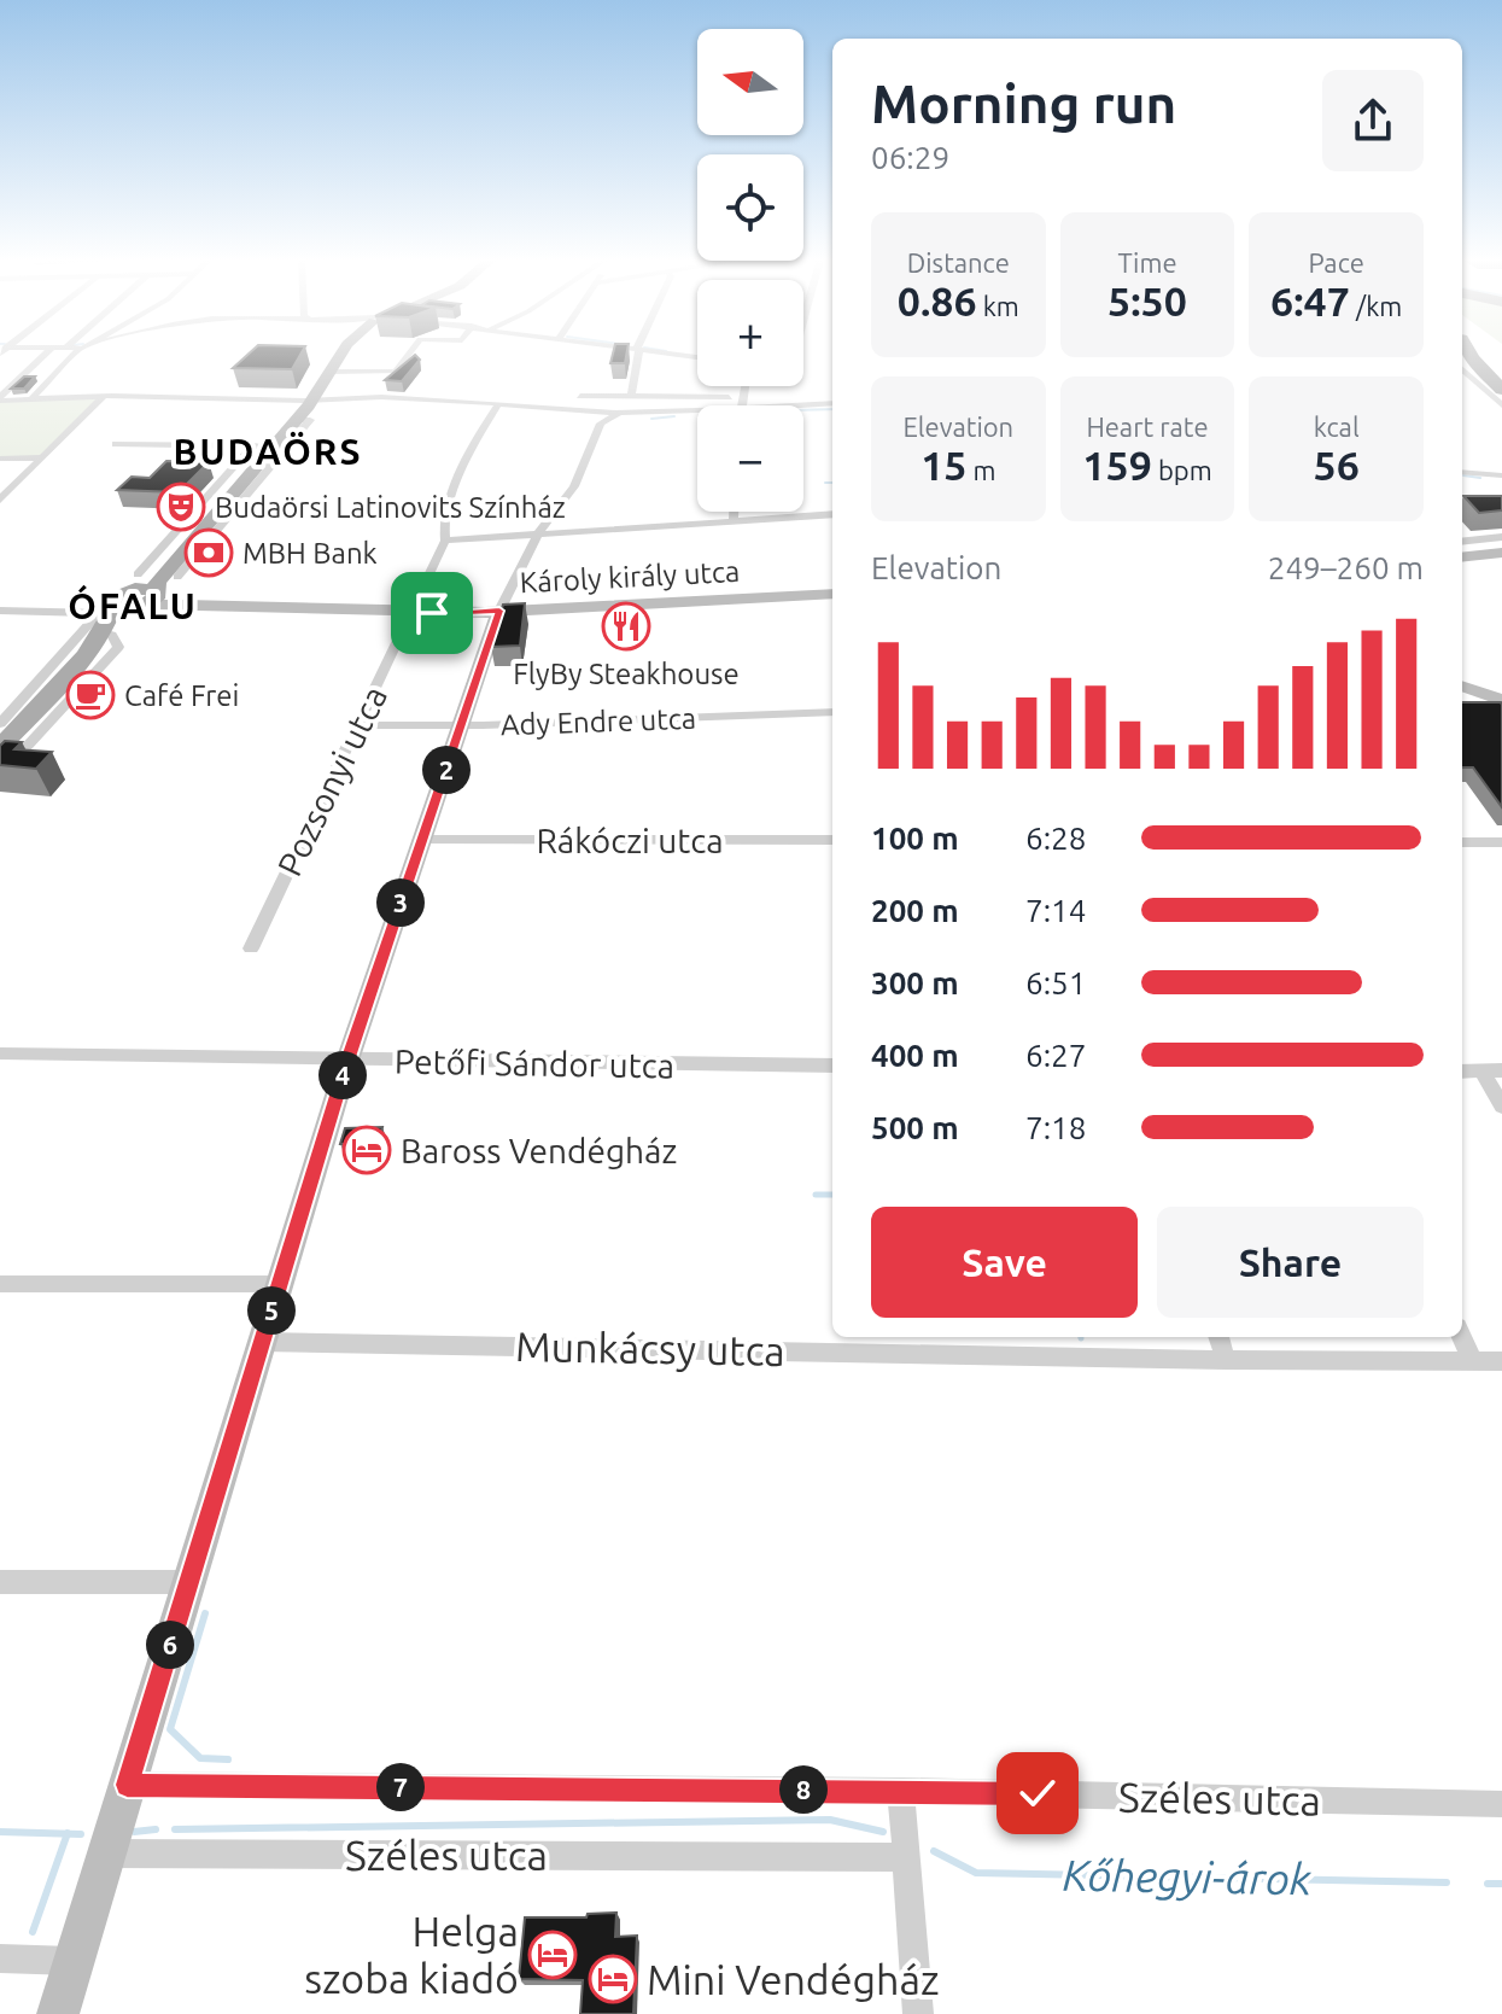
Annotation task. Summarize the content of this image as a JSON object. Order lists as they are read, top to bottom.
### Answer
{
  "streets": {
    "street": [
      "Károly király utca",
      "Ady Endre utca",
      "Pozsonyi utca",
      "Rákóczi utca",
      "Petőfi Sándor utca",
      "Munkácsy utca",
      "Széles utca"
    ]
  },
  "crossings": [
    ["Károly király utca", "Pozsonyi utca"],
    ["Ady Endre utca", "Pozsonyi utca"]
  ],
  "districts": ["BUDAÖRS", "ÓFALU"],
  "water": ["Kőhegyi-árok"],
  "places": {
    "theatre": ["Budaörsi Latinovits Színház"],
    "bank": ["MBH Bank"],
    "restaurant": ["FlyBy Steakhouse"],
    "cafe": ["Café Frei"],
    "hotel": ["Baross Vendégház", "Helga szoba kiadó", "Mini Vendégház"]
  },
  "north": "left",
  "page": {
    "map_buttons": ["+", "−"],
    "heading": ["Morning run", "06:29"],
    "stats": [
      ["Distance", "0.86 km"],
      ["Time", "5:50"],
      ["Pace", "6:47 /km"],
      ["Elevation", "15 m"],
      ["Heart rate", "159 bpm"],
      ["kcal", "56"]
    ],
    "chart": ["Elevation", "249–260 m"],
    "pins": [
      "2",
      "3",
      "4",
      "5",
      "6",
      "7",
      "8"
    ],
    "list": [
      {
        "name": "100 m",
        "note": "6:28"
      },
      {
        "name": "200 m",
        "note": "7:14"
      },
      {
        "name": "300 m",
        "note": "6:51"
      },
      {
        "name": "400 m",
        "note": "6:27"
      },
      {
        "name": "500 m",
        "note": "7:18"
      }
    ],
    "buttons": ["Save", "Share"]
  }
}
